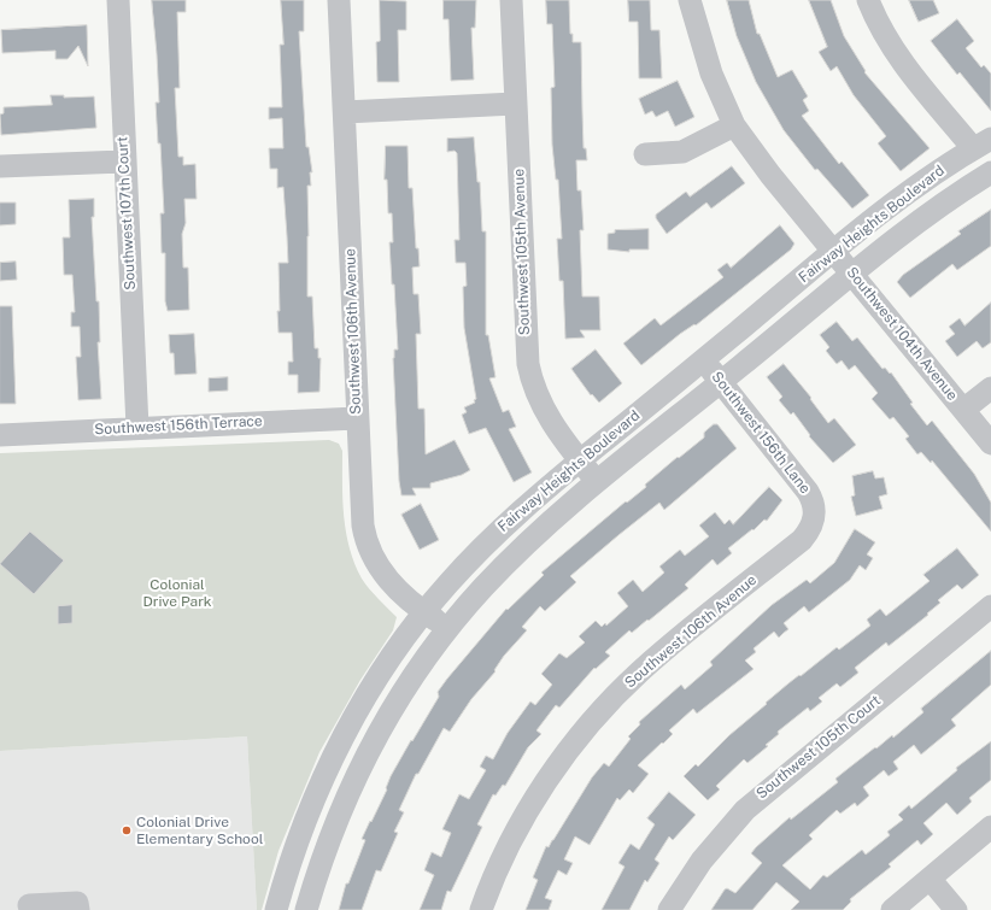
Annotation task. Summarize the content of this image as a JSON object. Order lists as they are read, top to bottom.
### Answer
{
  "streets": {
    "street": [
      "Southwest 107th Court",
      "Fairway Heights Boulevard",
      "Southwest 105th Avenue",
      "Southwest 106th Avenue",
      "Southwest 104th Avenue",
      "Southwest 156th Terrace",
      "Southwest 156th Lane",
      "Southwest 105th Court"
    ]
  },
  "crossings": [
    ["Southwest 107th Court", "Southwest 156th Terrace"],
    ["Fairway Heights Boulevard", "Southwest 105th Avenue"],
    ["Fairway Heights Boulevard", "Southwest 106th Avenue"],
    ["Fairway Heights Boulevard", "Southwest 104th Avenue"],
    ["Fairway Heights Boulevard", "Southwest 156th Lane"],
    ["Southwest 106th Avenue", "Southwest 156th Terrace"],
    ["Southwest 106th Avenue", "Southwest 156th Lane"]
  ],
  "parks": ["Colonial Drive Park"],
  "places": ["Colonial Drive Elementary School"]
}
